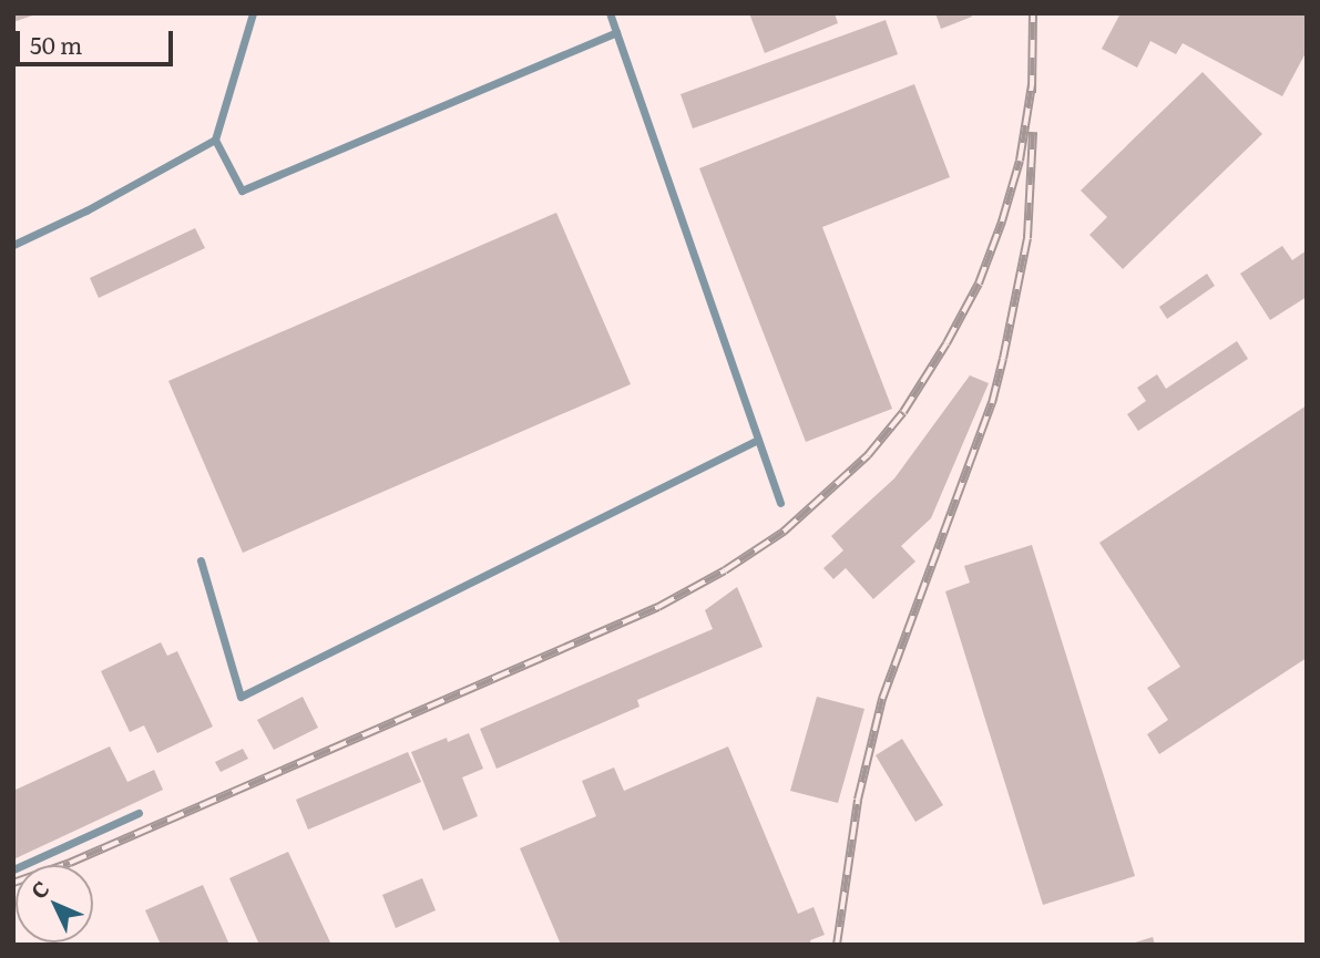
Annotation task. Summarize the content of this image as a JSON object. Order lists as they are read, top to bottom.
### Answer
{
  "scale_bar": "50 m",
  "north": "top left"
}
